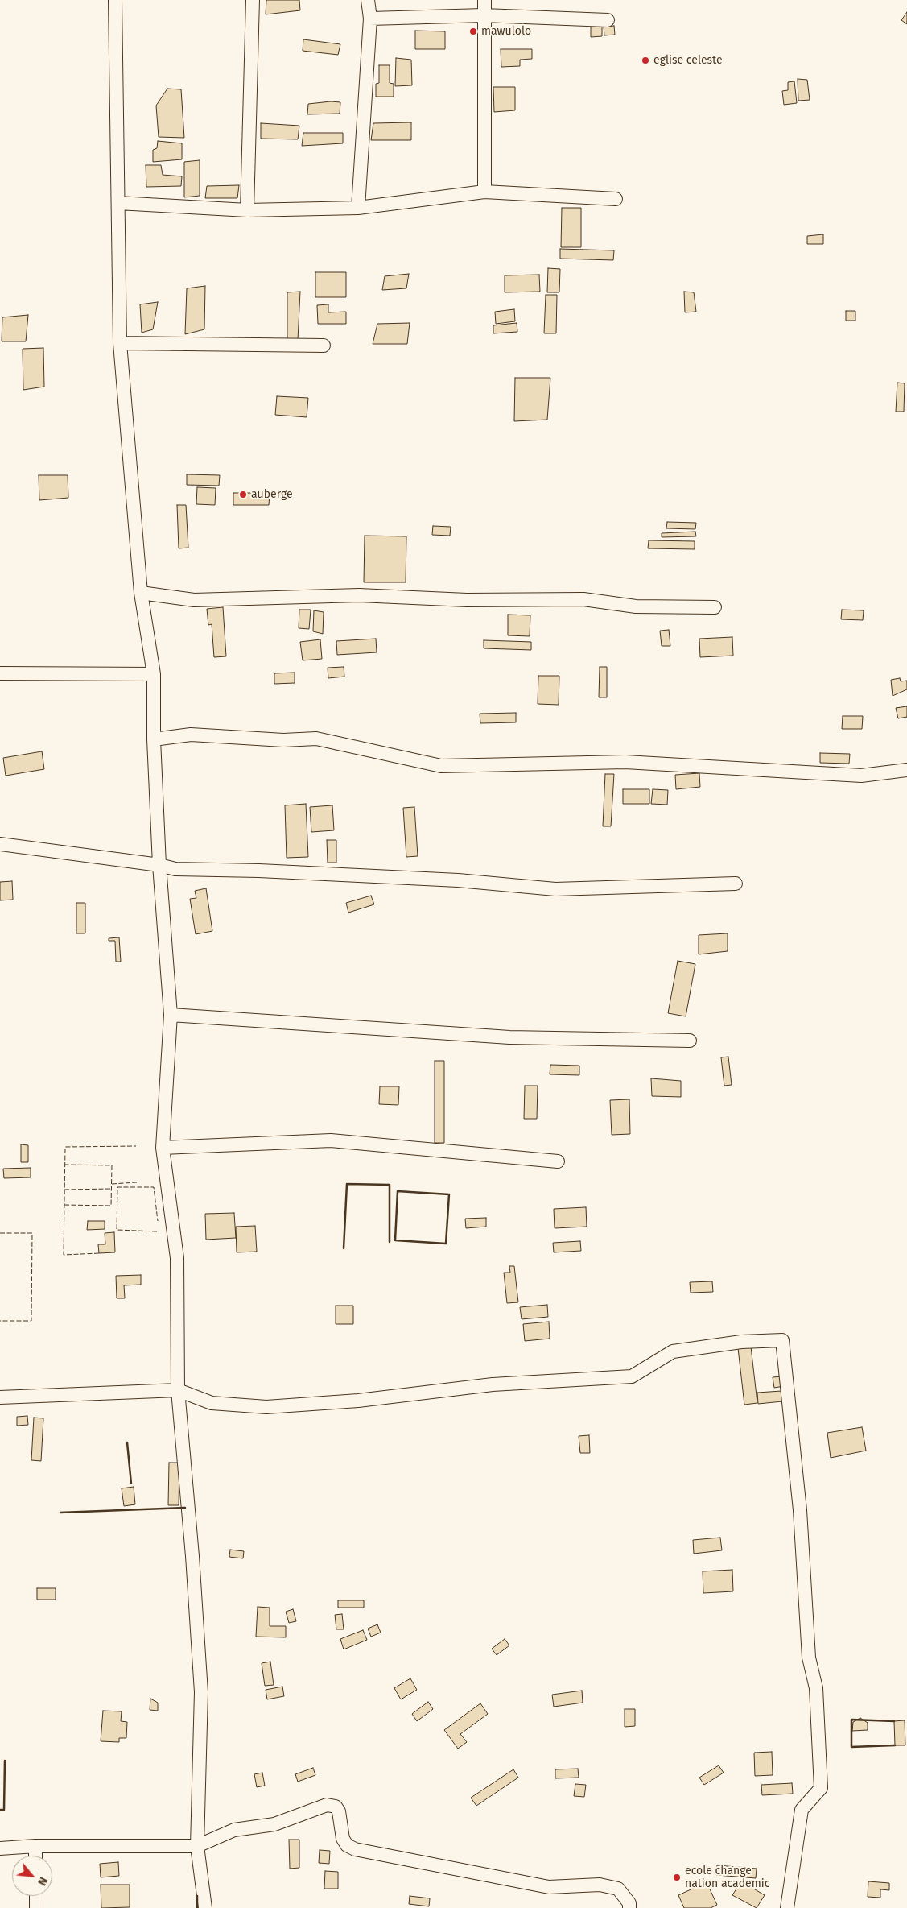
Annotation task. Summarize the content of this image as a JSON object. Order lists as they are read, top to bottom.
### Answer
{
  "places": [
    "mawulolo",
    "eglise celeste",
    "auberge",
    "ecole change nation academic"
  ],
  "north": "bottom right"
}
